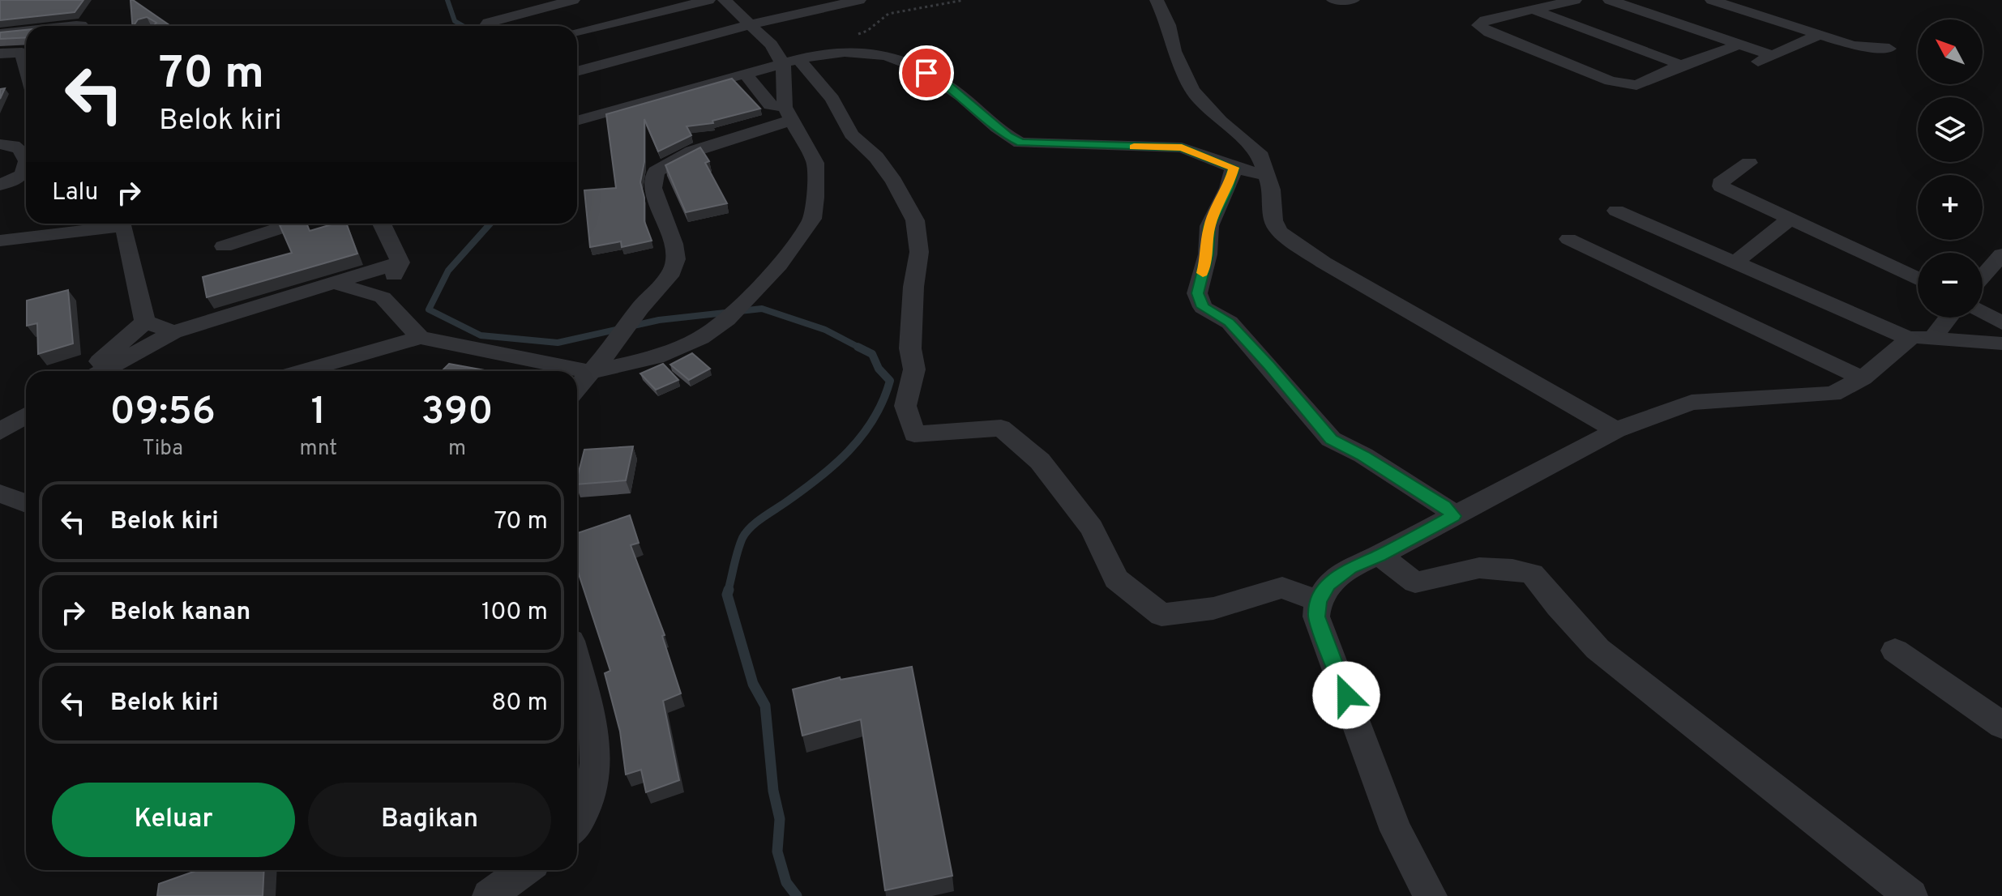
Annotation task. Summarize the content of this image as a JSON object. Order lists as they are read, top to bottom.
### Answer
{
  "north": "top left",
  "page": {
    "map_buttons": ["+", "−"],
    "turn": ["70 m", "Belok kiri"],
    "then": "Lalu",
    "eta": [
      "09:56",
      "Tiba",
      "1",
      "mnt",
      "390",
      "m"
    ],
    "list": [
      {
        "name": "Belok kiri",
        "value": "70 m"
      },
      {
        "name": "Belok kanan",
        "value": "100 m"
      },
      {
        "name": "Belok kiri",
        "value": "80 m"
      }
    ],
    "buttons": ["Keluar", "Bagikan"]
  }
}
